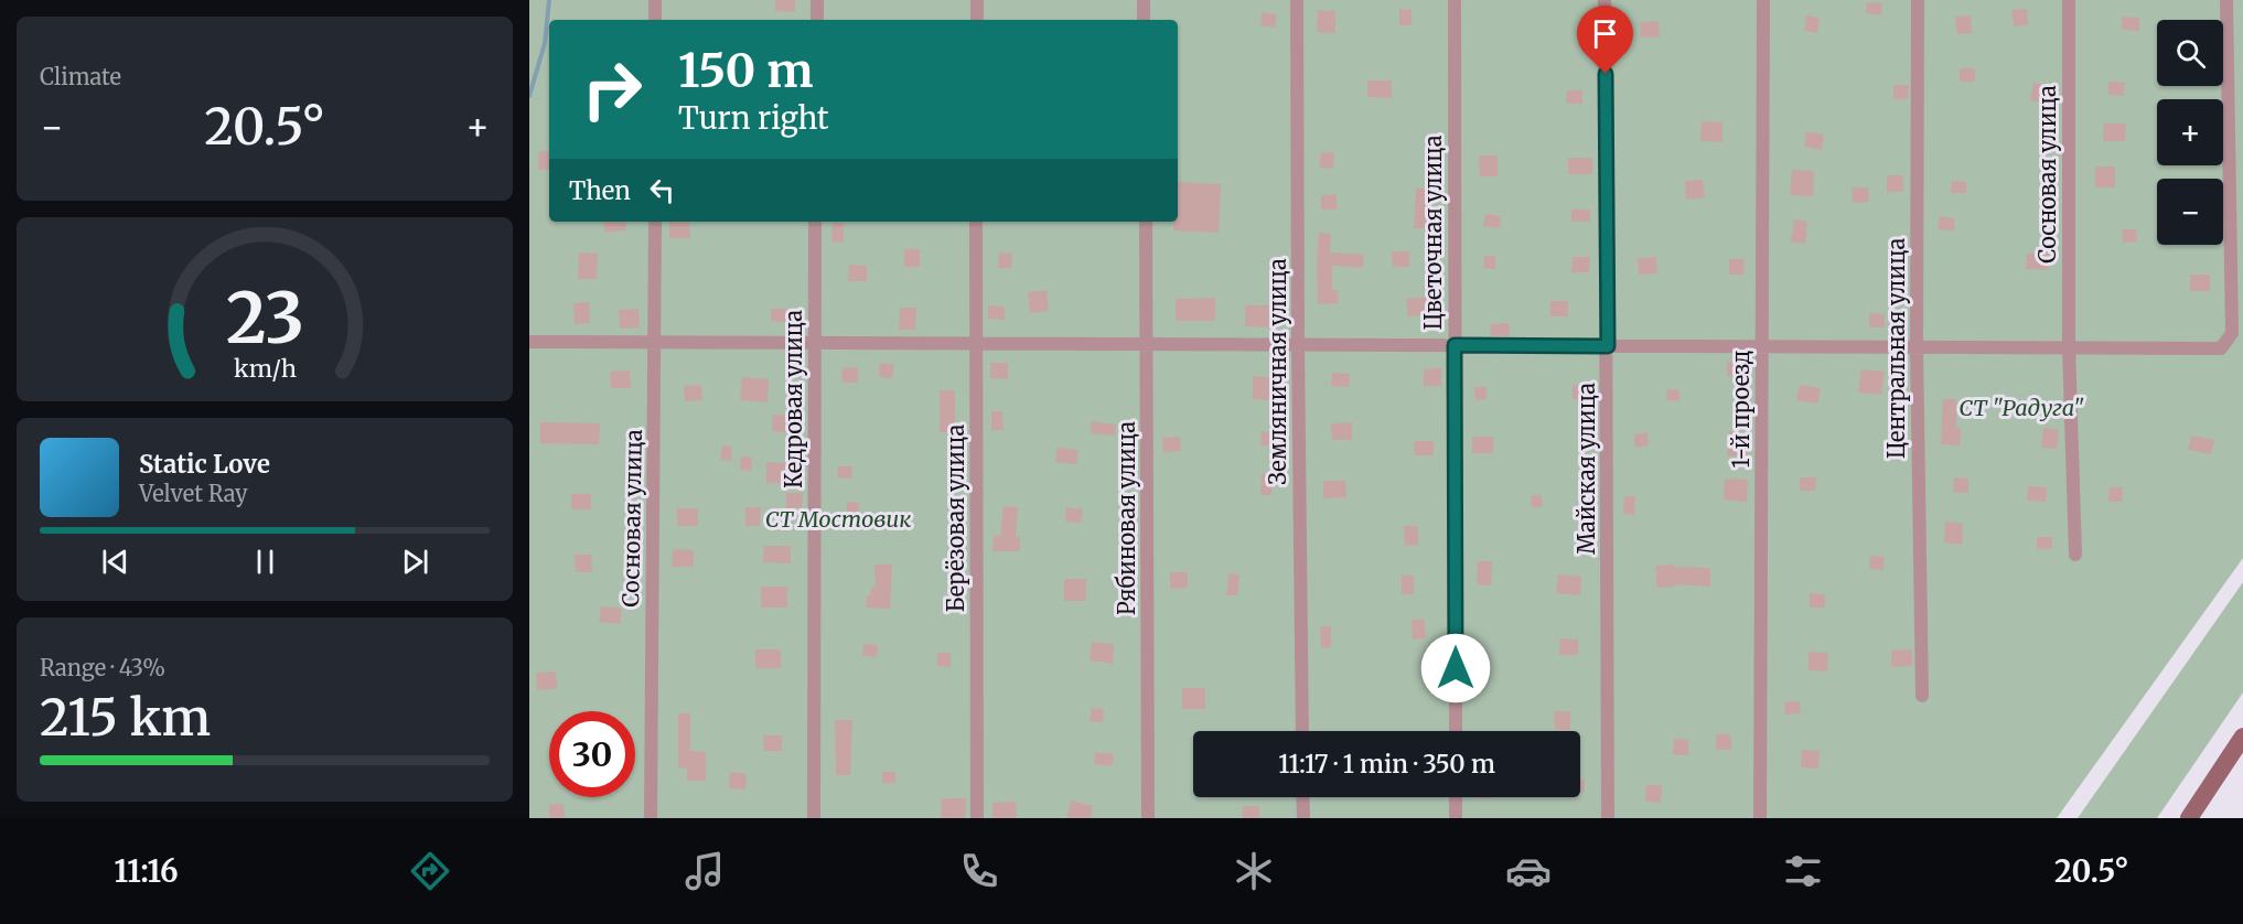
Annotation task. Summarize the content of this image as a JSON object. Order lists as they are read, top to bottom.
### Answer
{
  "streets": {
    "street": [
      "Сосновая улица",
      "Цветочная улица",
      "Центральная улица",
      "Земляничная улица",
      "Кедровая улица",
      "1-й проезд",
      "Майская улица",
      "Берёзовая улица",
      "Рябиновая улица"
    ]
  },
  "parks": ["СТ \"Радуга\"", "СТ Мостовик"],
  "page": {
    "tile": [
      "Climate",
      ["Range · 43%", "215 km"]
    ],
    "map_buttons": ["+", "−"],
    "turn": ["150 m", "Turn right"],
    "heat": ["−", "20.5°", "+"],
    "then": "Then",
    "song": ["Static Love", "Velvet Ray"],
    "limit": "30",
    "trip": "11:17 · 1 min · 350 m",
    "tabs": ["11:16", "20.5°"],
    "gauge": ["23", "km/h"]
  }
}
